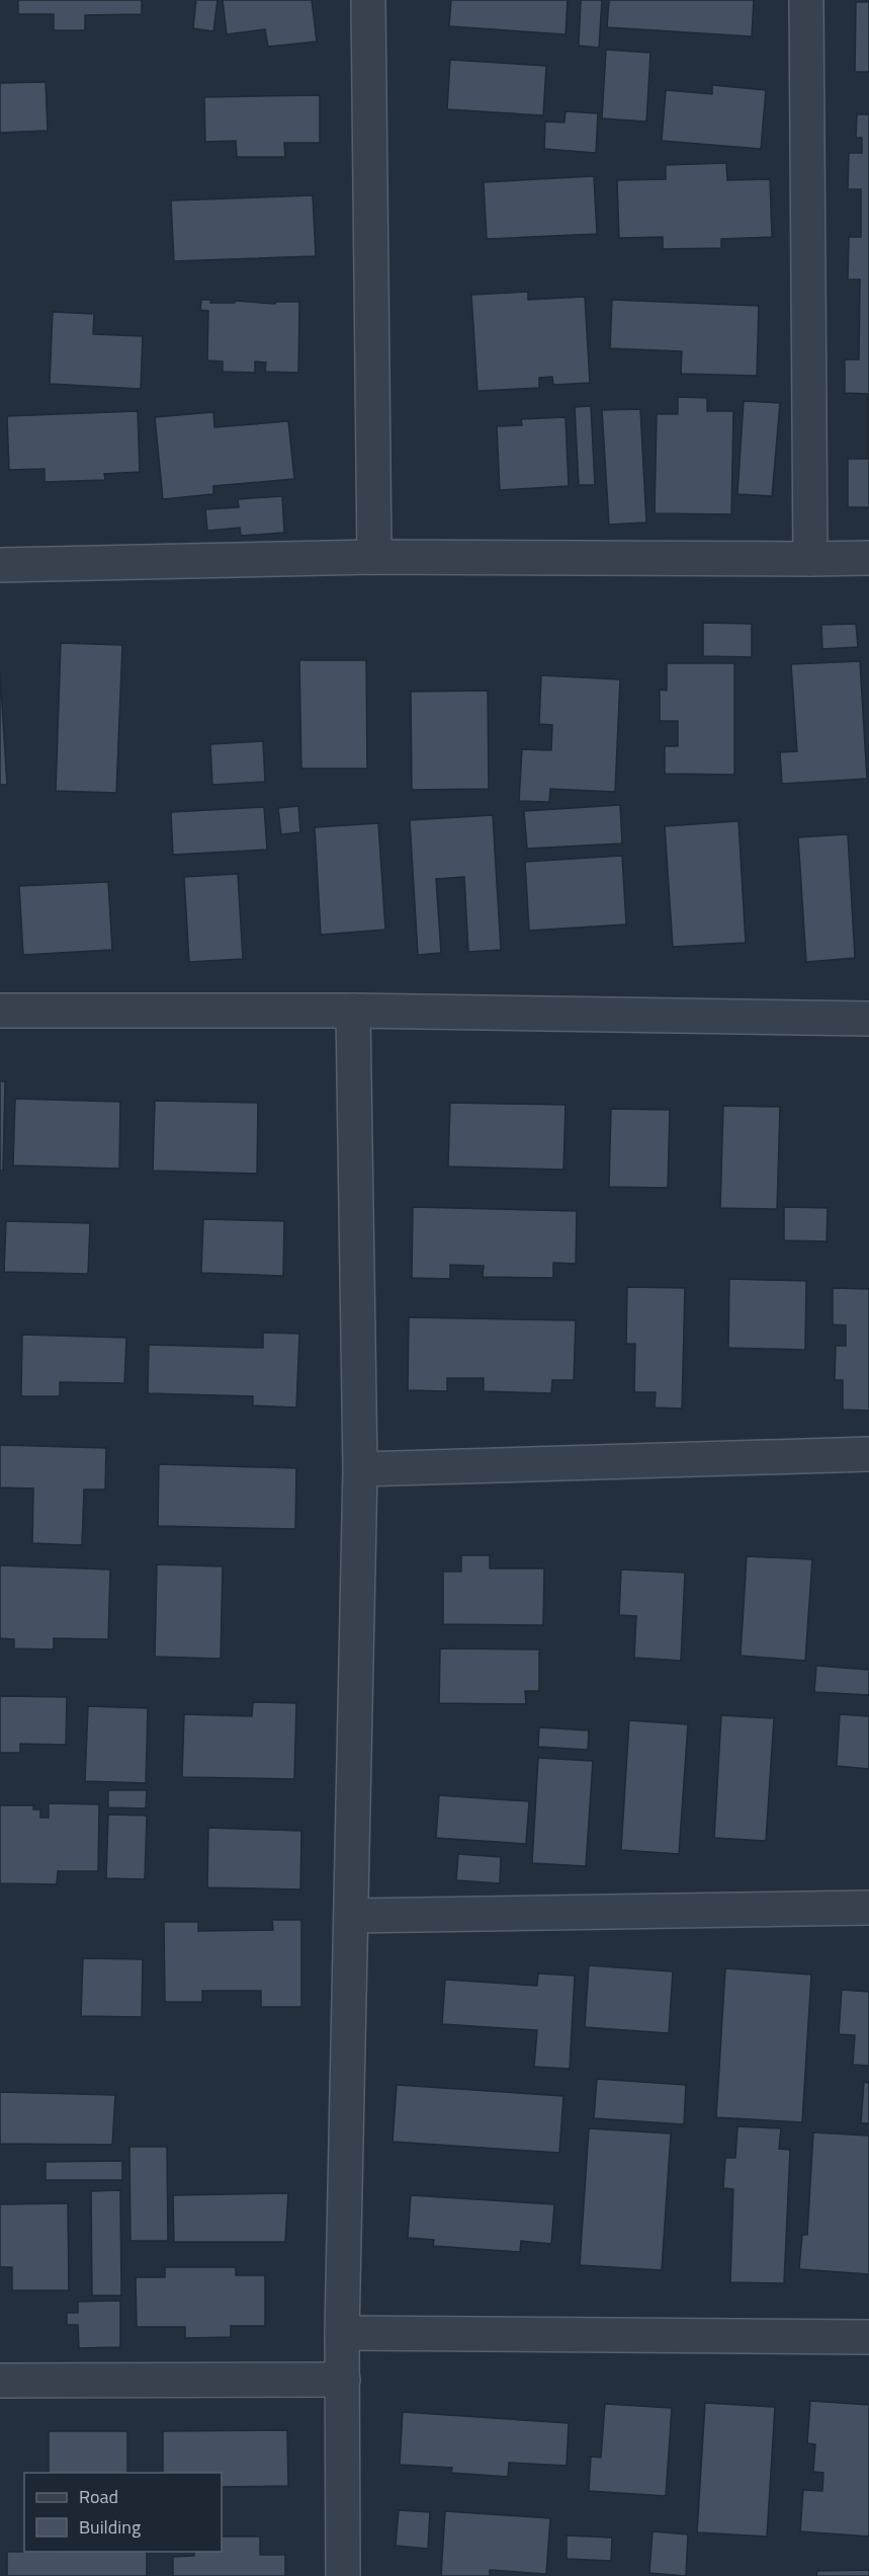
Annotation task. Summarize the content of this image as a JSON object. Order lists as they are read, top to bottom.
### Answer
{
  "legend": ["Road", "Building"]
}
